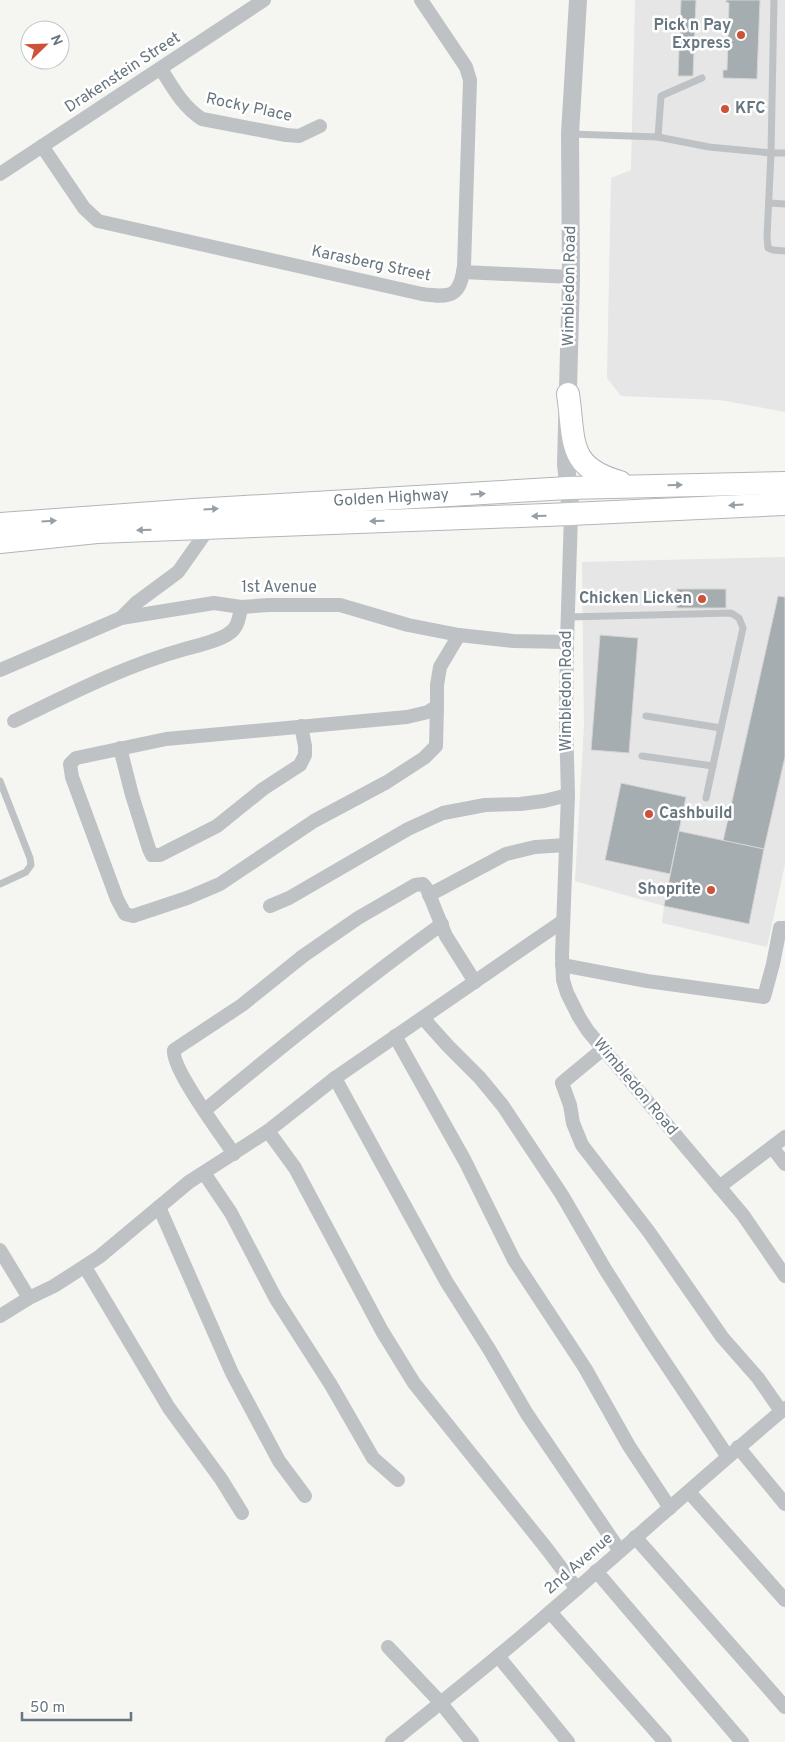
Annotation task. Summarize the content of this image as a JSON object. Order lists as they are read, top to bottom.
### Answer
{
  "streets": {
    "main road": ["Golden Highway"],
    "street": [
      "Drakenstein Street",
      "Rocky Place",
      "Karasberg Street",
      "Wimbledon Road",
      "1st Avenue",
      "2nd Avenue"
    ]
  },
  "crossings": [
    ["Drakenstein Street", "Rocky Place"],
    ["Drakenstein Street", "Karasberg Street"],
    ["Wimbledon Road", "Golden Highway"],
    ["Wimbledon Road", "1st Avenue"]
  ],
  "places": [
    "Pick n Pay Express",
    "KFC",
    "Chicken Licken",
    "Cashbuild",
    "Shoprite"
  ],
  "scale_bar": "50 m",
  "north": "top right"
}
